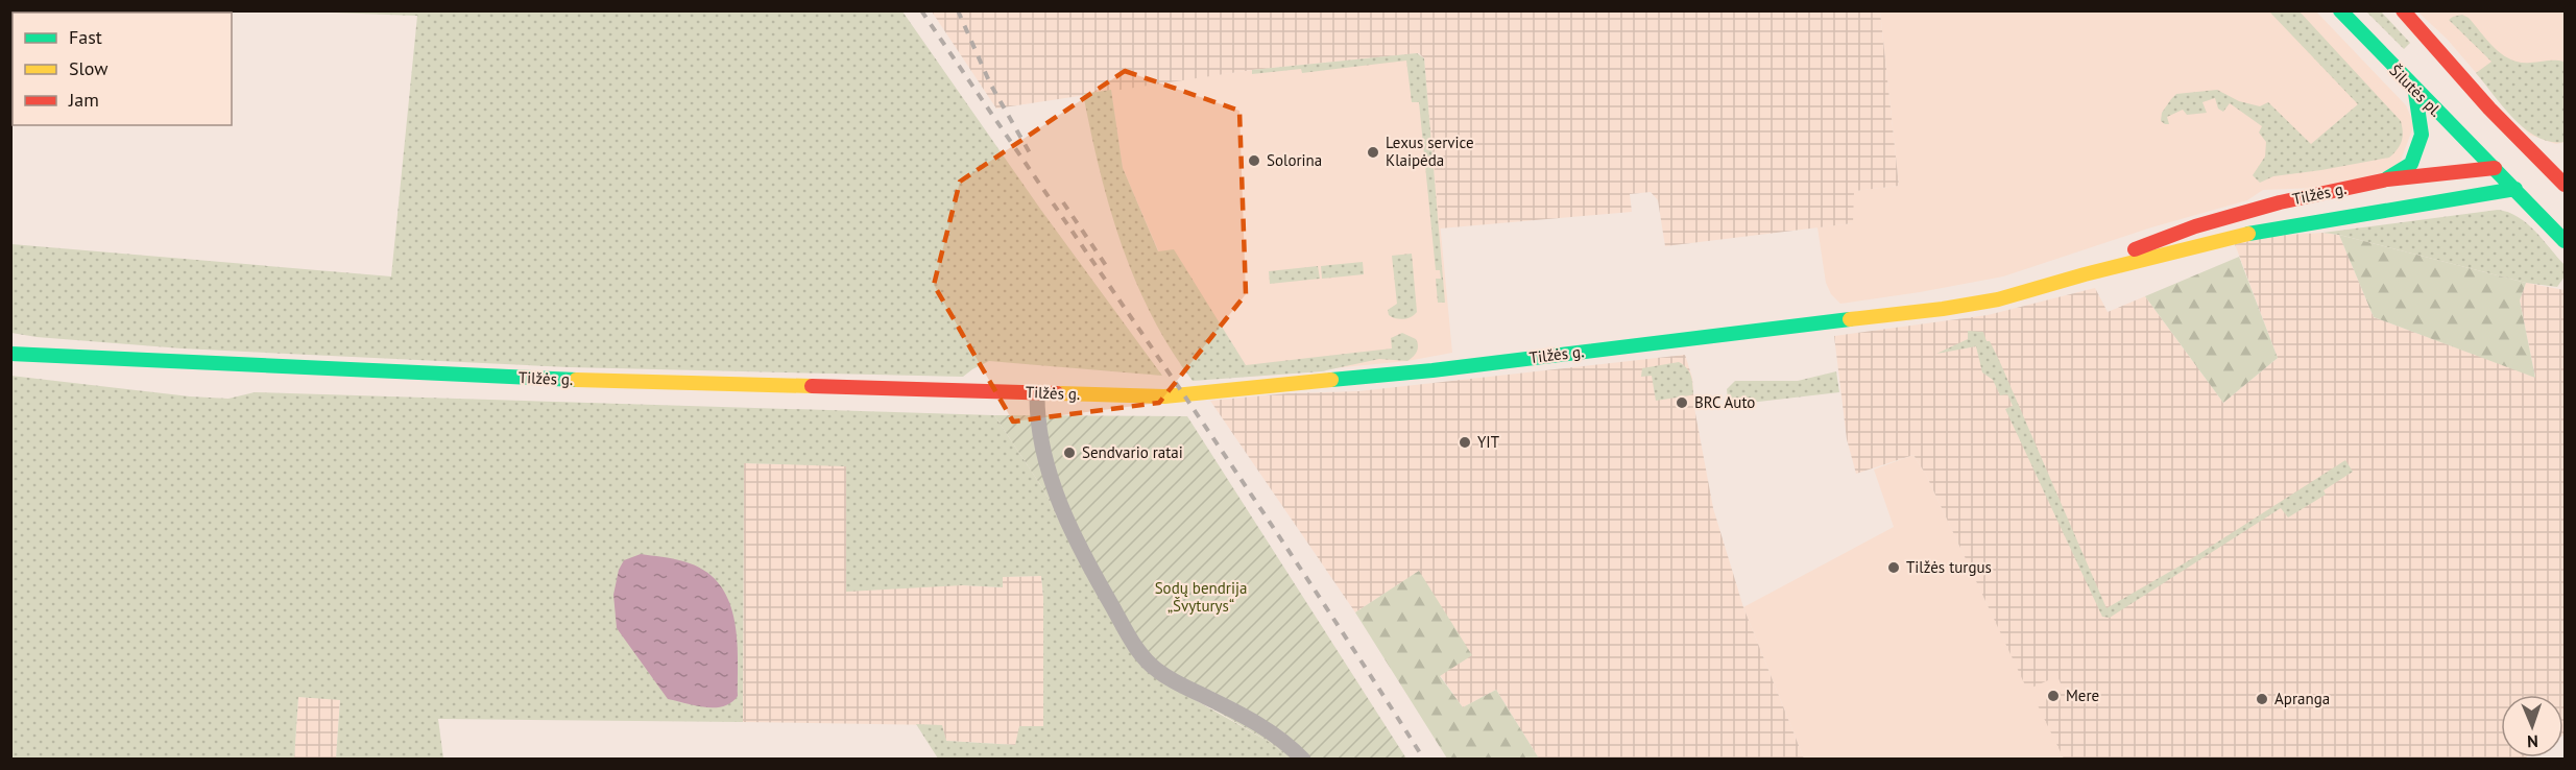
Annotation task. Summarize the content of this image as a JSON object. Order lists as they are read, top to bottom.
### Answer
{
  "streets": {
    "main road": ["Šilutės pl.", "Tilžės g."]
  },
  "crossings": [
    ["Šilutės pl.", "Tilžės g."]
  ],
  "parks": ["Sodų bendrija „Švyturys“"],
  "places": [
    "Lexus service Klaipėda",
    "Solorina",
    "BRC Auto",
    "YIT",
    "Sendvario ratai",
    "Tilžės turgus",
    "Mere",
    "Apranga"
  ],
  "legend": ["Fast", "Slow", "Jam"],
  "north": "bottom"
}
